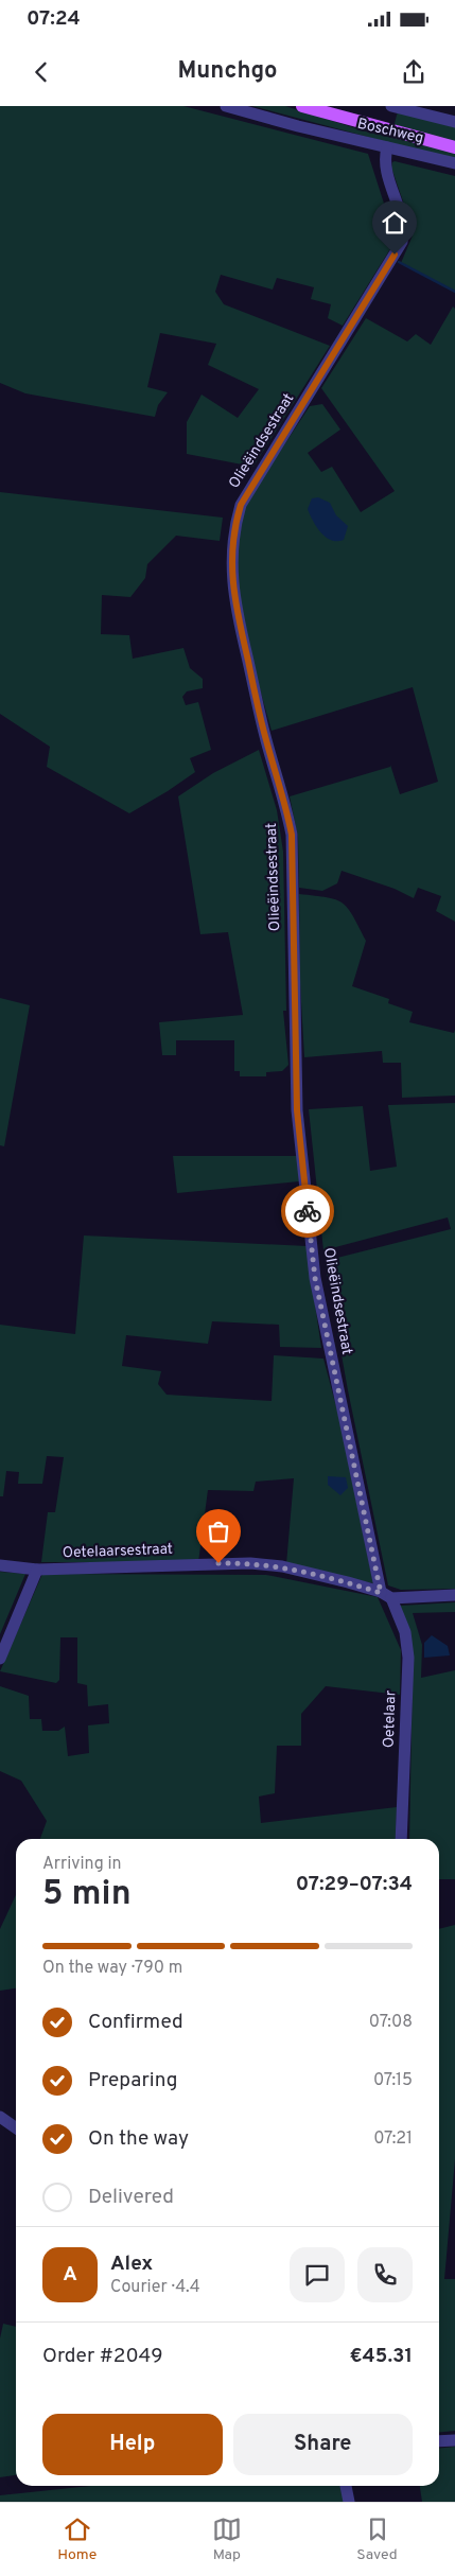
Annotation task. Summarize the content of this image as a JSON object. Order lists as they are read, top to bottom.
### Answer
{
  "streets": {
    "main road": ["Boschweg"],
    "street": ["Olieëindsestraat", "Oetelaarsestraat", "Oetelaar"]
  },
  "crossings": [
    ["Boschweg", "Olieëindsestraat"],
    ["Olieëindsestraat", "Oetelaarsestraat"],
    ["Olieëindsestraat", "Oetelaar"],
    ["Oetelaarsestraat", "Oetelaar"]
  ],
  "page": {
    "status": "07:24",
    "header": "Munchgo",
    "heading": ["5 min", "Arriving in", "07:29–07:34"],
    "panel": [
      "Alex",
      "Courier · 4.4",
      "Order #2049",
      "€45.31"
    ],
    "bar": "On the way · 790 m",
    "list": [
      ["Confirmed", "07:08"],
      ["Preparing", "07:15"],
      ["On the way", "07:21"],
      "Delivered"
    ],
    "round": "A",
    "buttons": ["Help", "Share"],
    "tabs": ["Home", "Map", "Saved"]
  }
}
